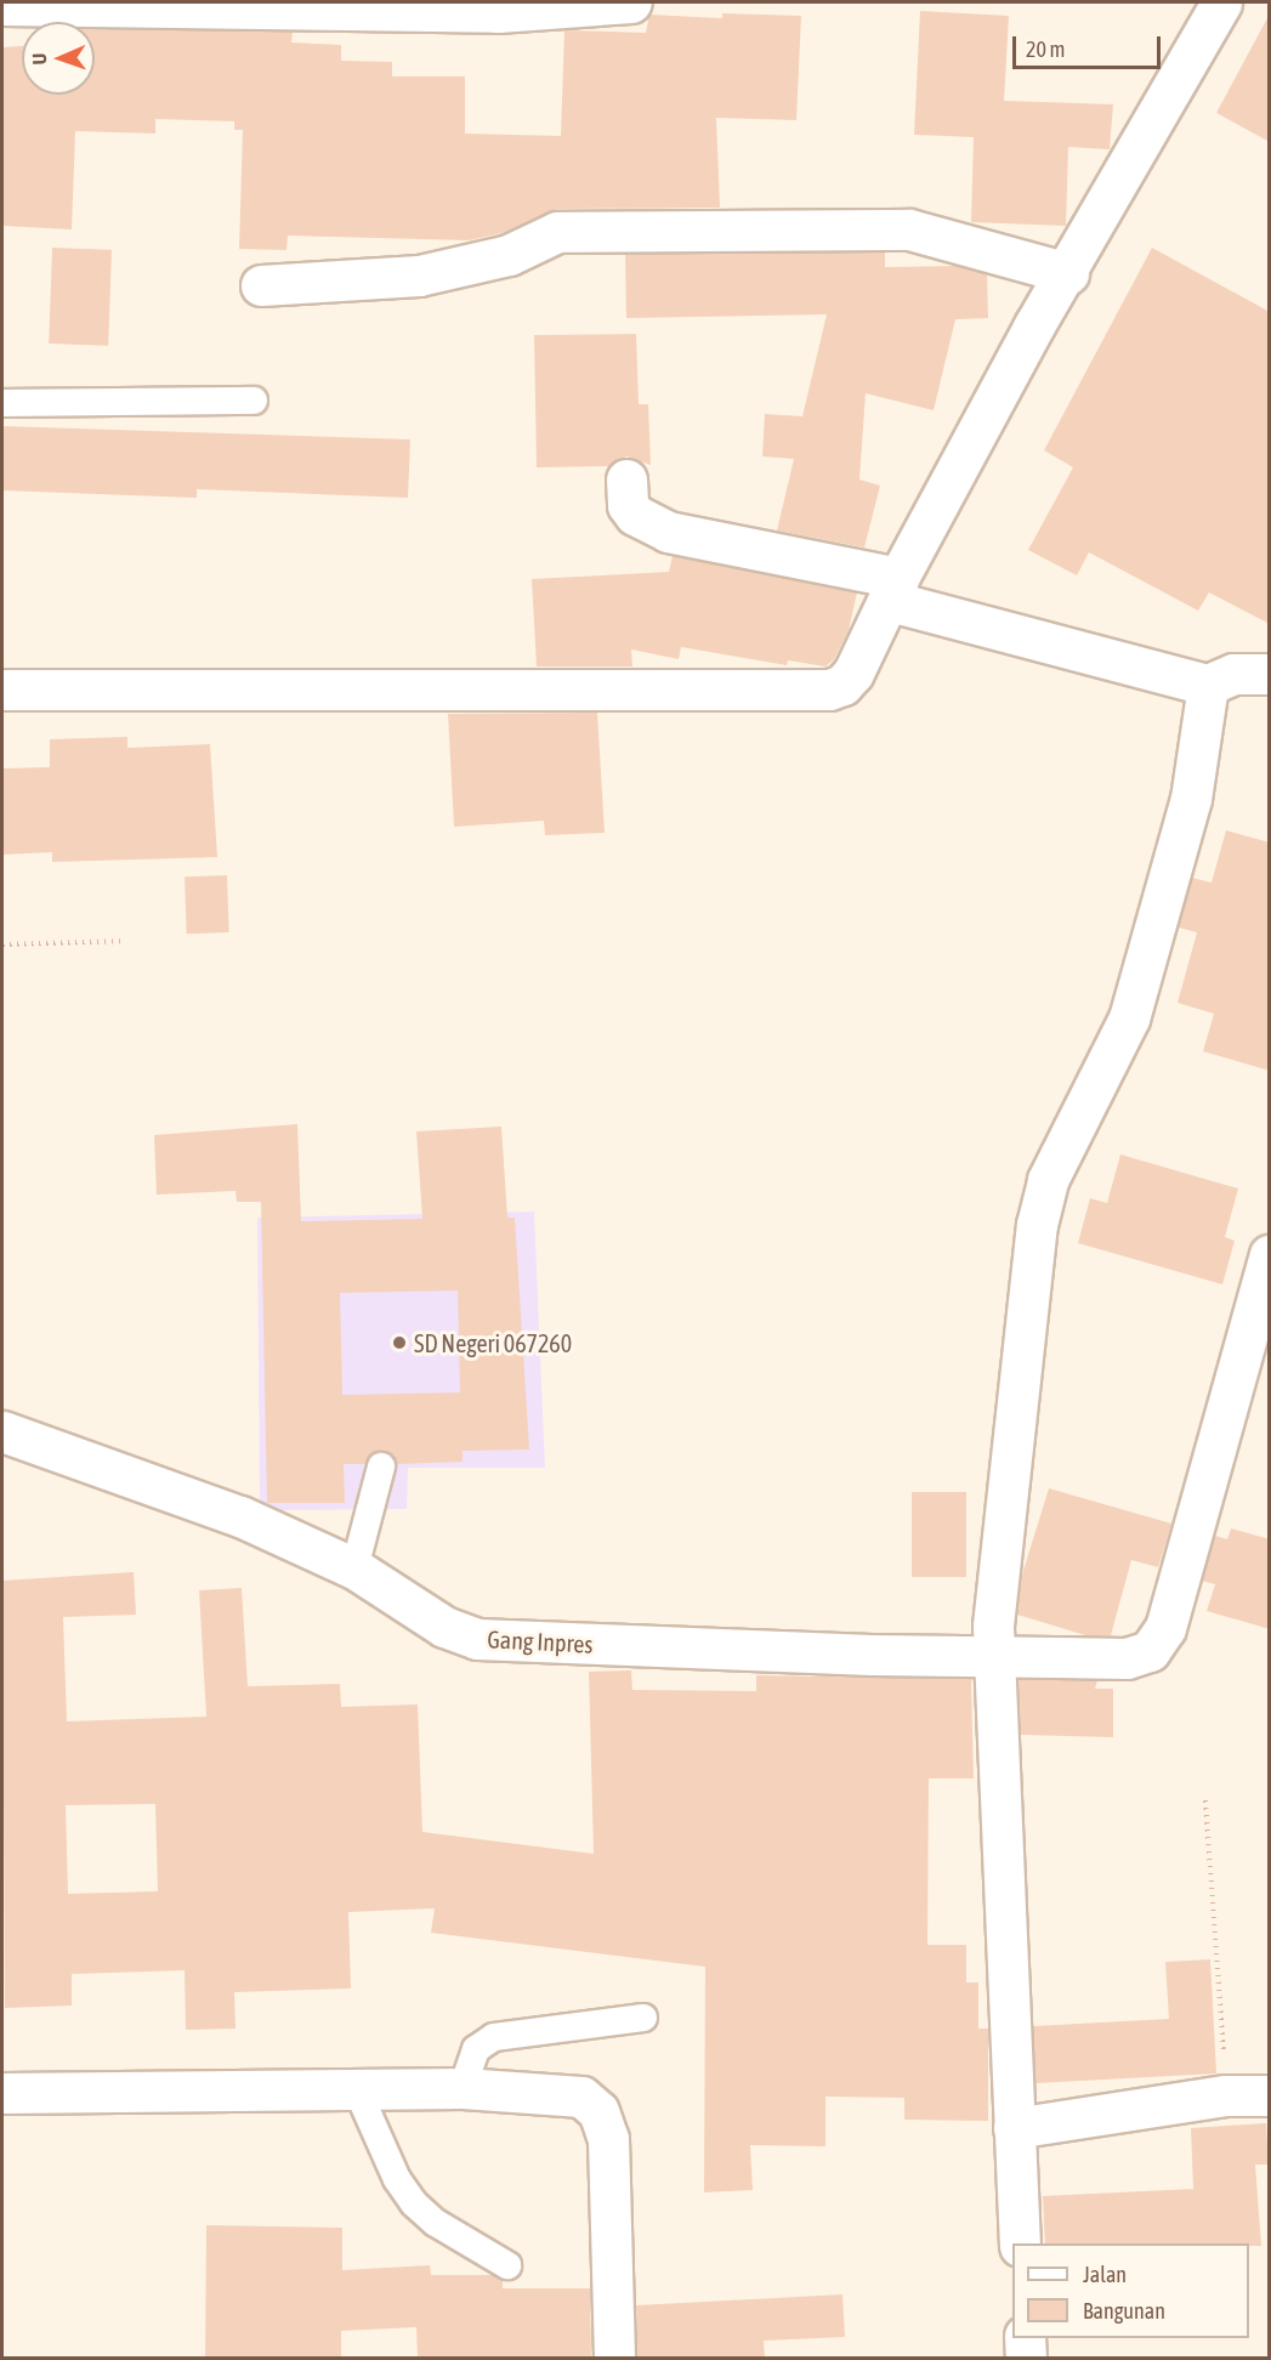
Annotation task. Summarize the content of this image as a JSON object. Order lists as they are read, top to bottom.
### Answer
{
  "streets": {
    "street": ["Gang Inpres"]
  },
  "places": ["SD Negeri 067260"],
  "legend": ["Jalan", "Bangunan"],
  "scale_bar": "20 m",
  "north": "left"
}
